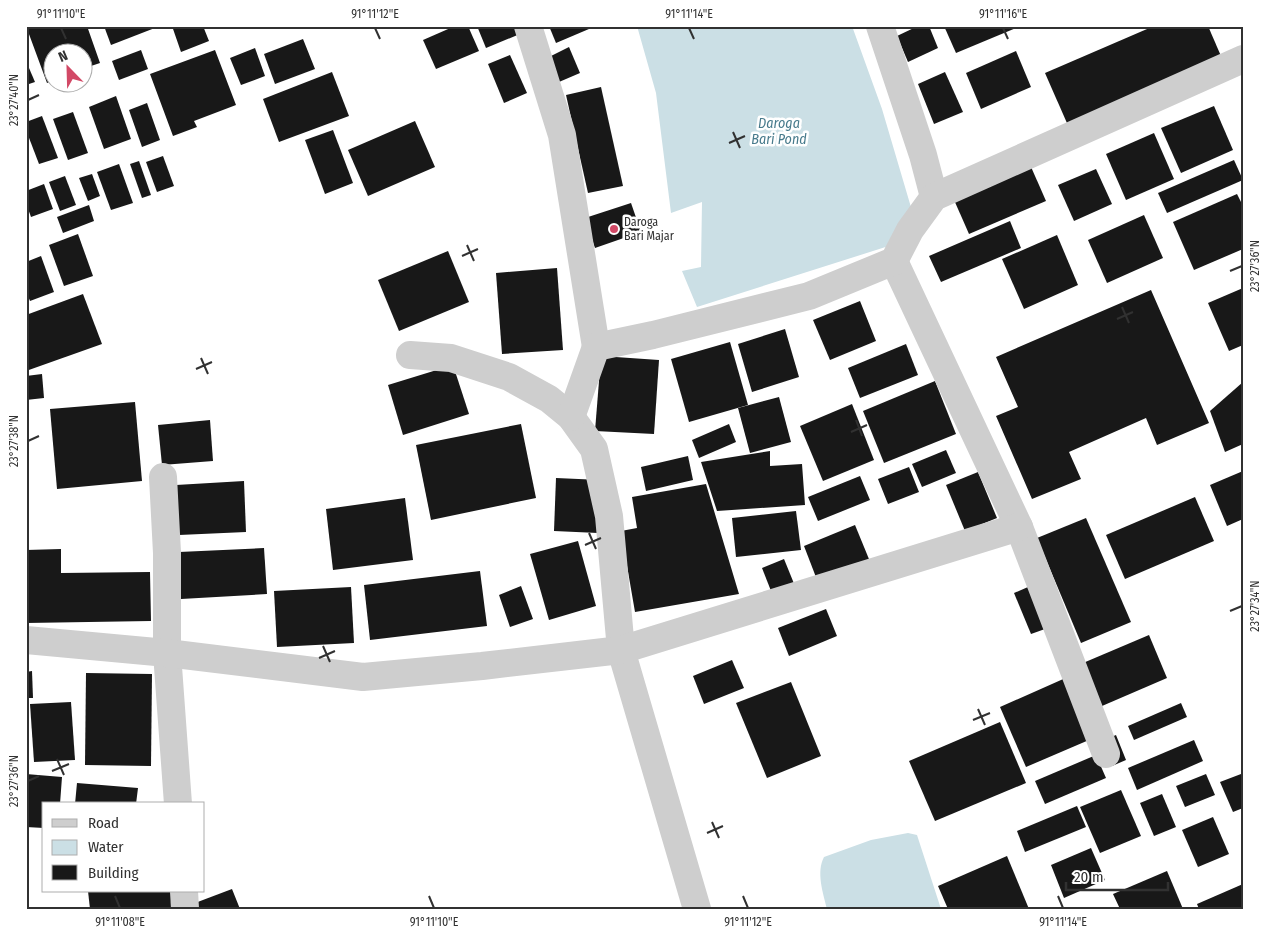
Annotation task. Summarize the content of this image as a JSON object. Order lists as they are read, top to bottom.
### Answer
{
  "water": ["Daroga Bari Pond"],
  "places": ["Daroga Bari Majar"],
  "legend": ["Road", "Water", "Building"],
  "scale_bar": "20 m",
  "north": "top left",
  "coordinates": [
    "91°11'10\"E",
    "91°11'12\"E",
    "91°11'14\"E",
    "91°11'16\"E",
    "23°27'40\"N",
    "23°27'36\"N",
    "23°27'38\"N",
    "23°27'34\"N",
    "91°11'08\"E"
  ]
}
